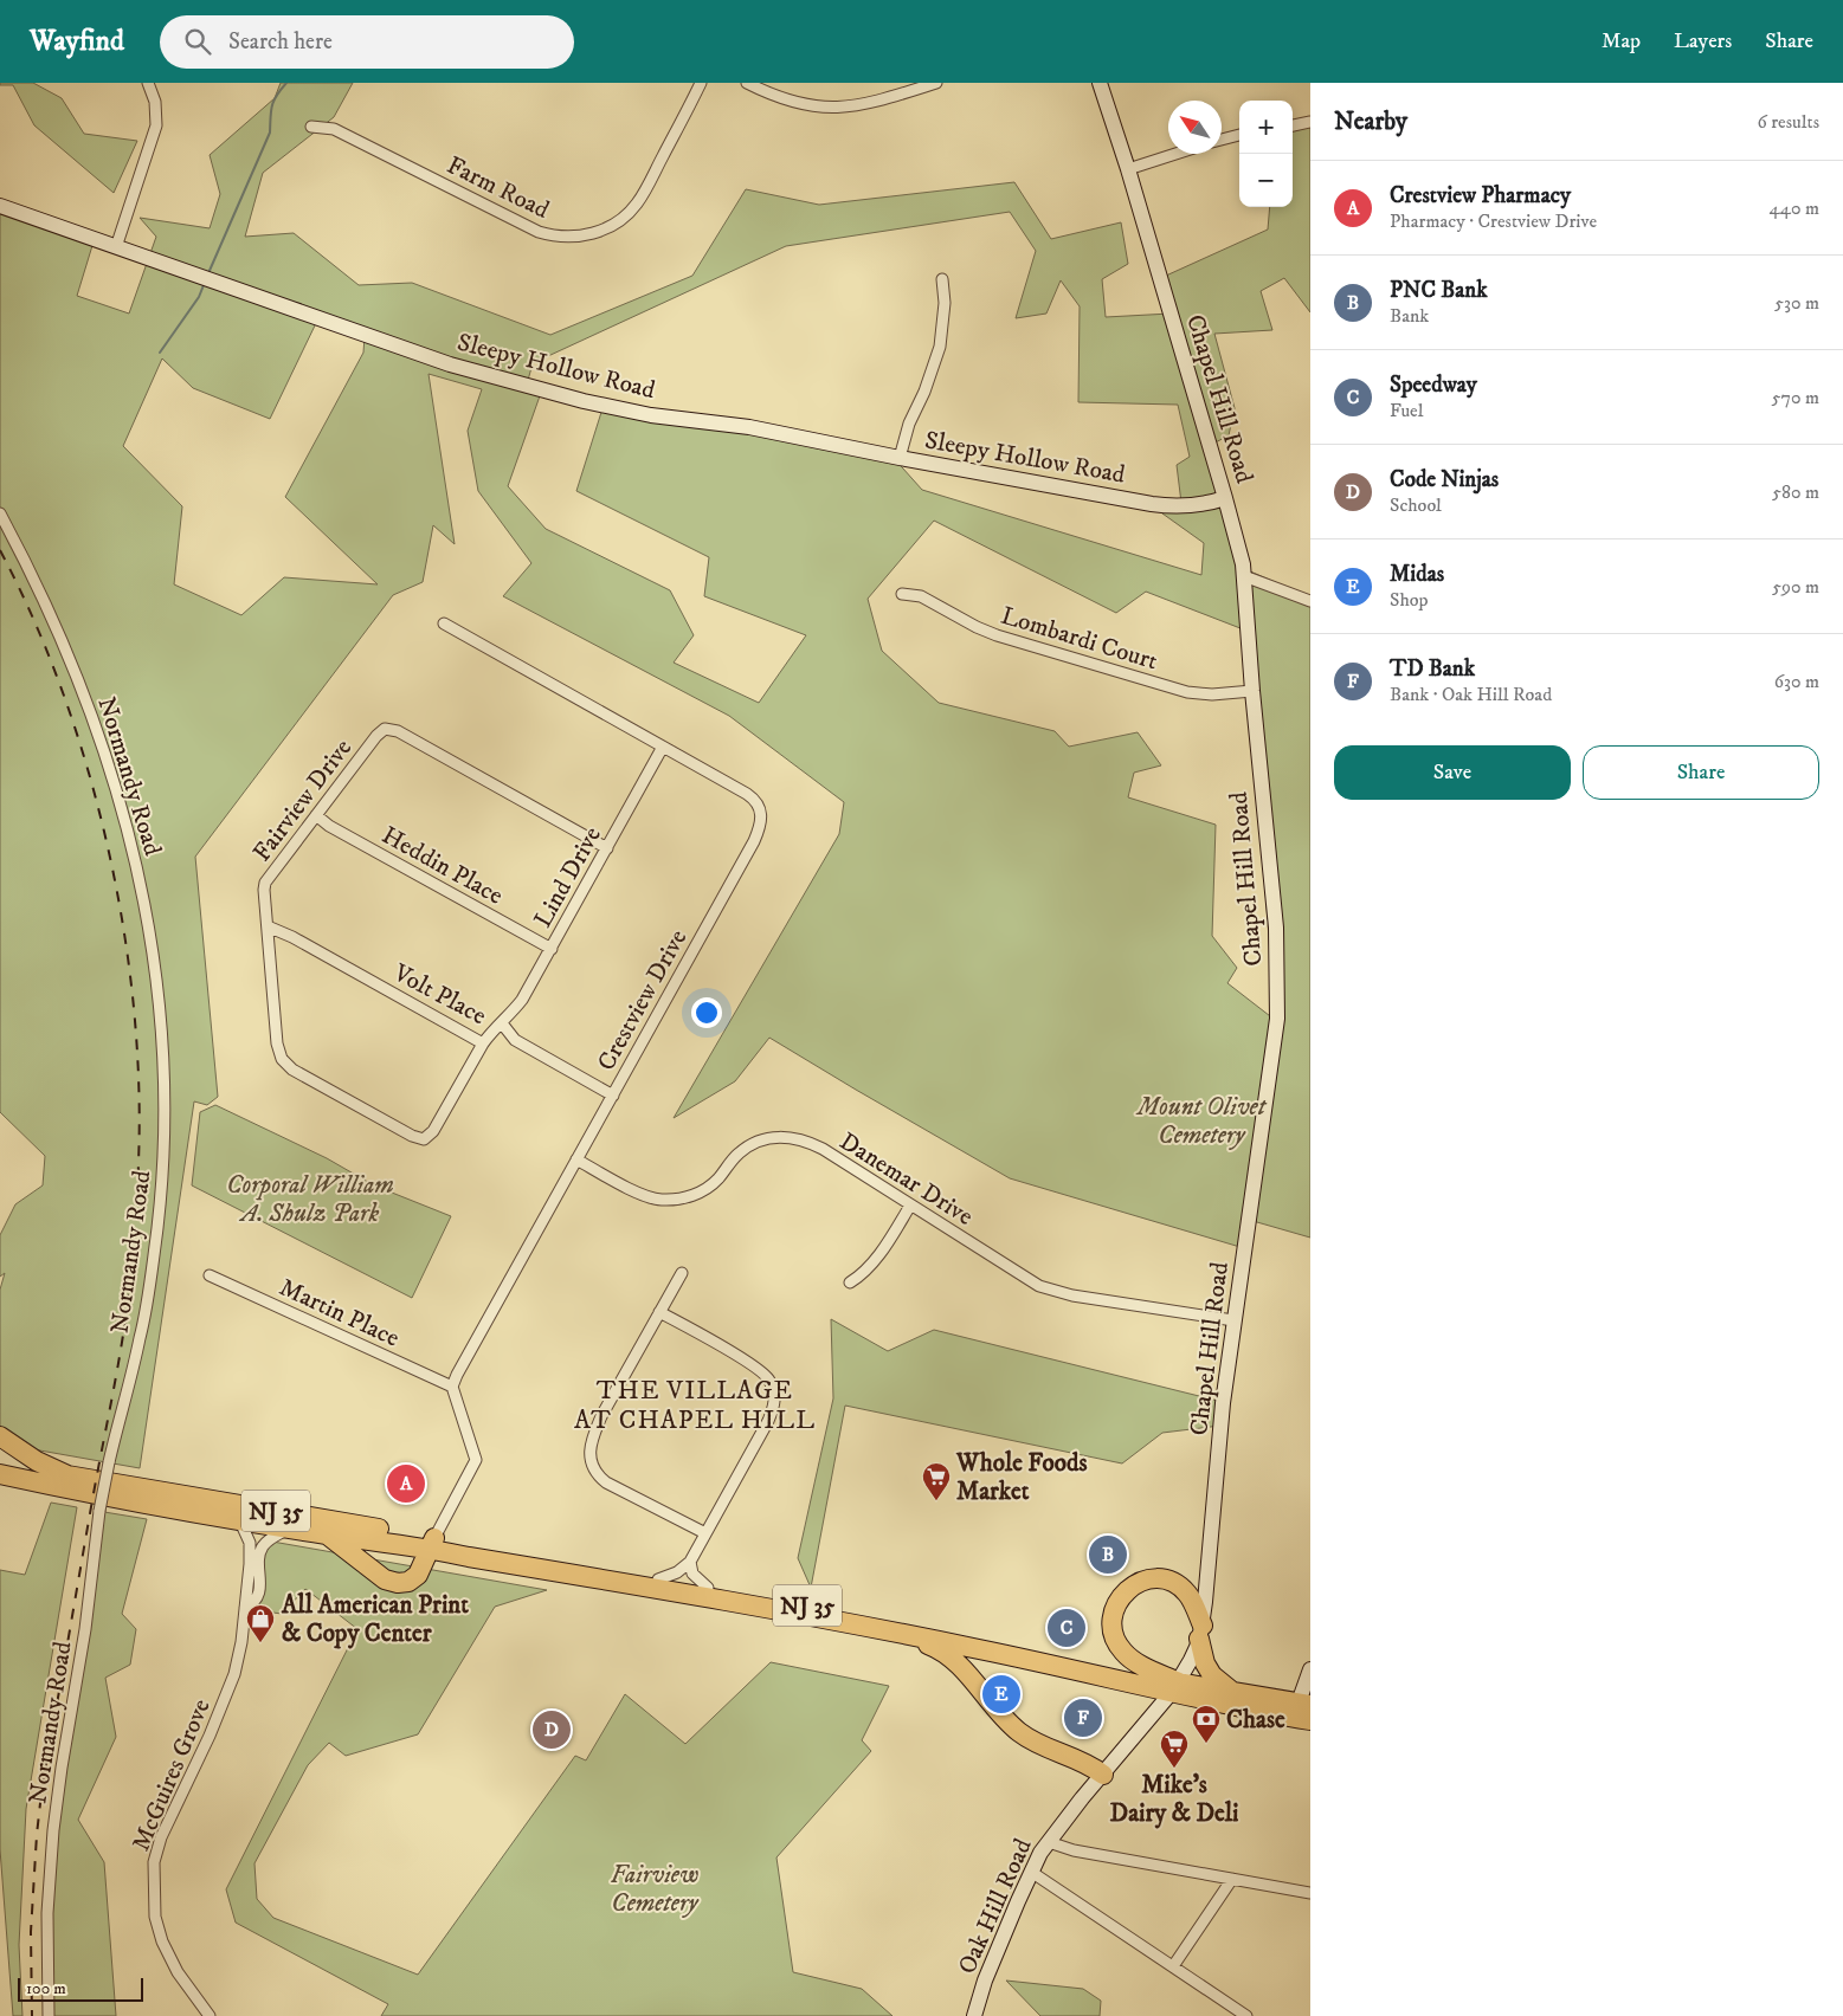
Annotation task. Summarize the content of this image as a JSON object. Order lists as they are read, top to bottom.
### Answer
{
  "streets": {
    "highway": ["NJ 35"],
    "street": [
      "Farm Road",
      "Sleepy Hollow Road",
      "Chapel Hill Road",
      "Lombardi Court",
      "Normandy Road",
      "Fairview Drive",
      "Heddin Place",
      "Lind Drive",
      "Volt Place",
      "Crestview Drive",
      "Danemar Drive",
      "Martin Place",
      "McGuires Grove",
      "Oak Hill Road"
    ]
  },
  "crossings": [
    ["Sleepy Hollow Road", "Chapel Hill Road"],
    ["Chapel Hill Road", "Lombardi Court"],
    ["Chapel Hill Road", "Danemar Drive"],
    ["Chapel Hill Road", "NJ 35"],
    ["Chapel Hill Road", "Oak Hill Road"],
    ["Fairview Drive", "Heddin Place"],
    ["Fairview Drive", "Lind Drive"],
    ["Fairview Drive", "Volt Place"],
    ["Heddin Place", "Lind Drive"],
    ["Lind Drive", "Volt Place"],
    ["Lind Drive", "Crestview Drive"],
    ["Volt Place", "Crestview Drive"],
    ["Crestview Drive", "Danemar Drive"],
    ["Crestview Drive", "Martin Place"],
    ["NJ 35", "McGuires Grove"],
    ["NJ 35", "Oak Hill Road"]
  ],
  "districts": ["THE VILLAGE AT CHAPEL HILL"],
  "parks": ["Mount Olivet Cemetery", "Corporal William A. Shulz Park", "Fairview Cemetery"],
  "places": {
    "supermarket": ["Whole Foods Market", "Mike's Dairy & Deli"],
    "shop": ["All American Print & Copy Center"],
    "bank": ["Chase"]
  },
  "scale_bar": "100 m",
  "north": "top left",
  "page": {
    "header": "Wayfind",
    "search": "Search here",
    "nav": ["Map", "Layers", "Share"],
    "heading": ["Nearby", "6 results"],
    "map_buttons": ["+", "−"],
    "list": [
      {
        "mark": "A",
        "name": "Crestview Pharmacy",
        "note": "Pharmacy · Crestview Drive",
        "value": "440 m"
      },
      {
        "mark": "B",
        "name": "PNC Bank",
        "note": "Bank",
        "value": "530 m"
      },
      {
        "mark": "C",
        "name": "Speedway",
        "note": "Fuel",
        "value": "570 m"
      },
      {
        "mark": "D",
        "name": "Code Ninjas",
        "note": "School",
        "value": "580 m"
      },
      {
        "mark": "E",
        "name": "Midas",
        "note": "Shop",
        "value": "590 m"
      },
      {
        "mark": "F",
        "name": "TD Bank",
        "note": "Bank · Oak Hill Road",
        "value": "630 m"
      }
    ],
    "buttons": ["Save", "Share"],
    "pins": [
      "A",
      "B",
      "C",
      "E",
      "F",
      "D"
    ],
    "scale": "100 m"
  }
}
